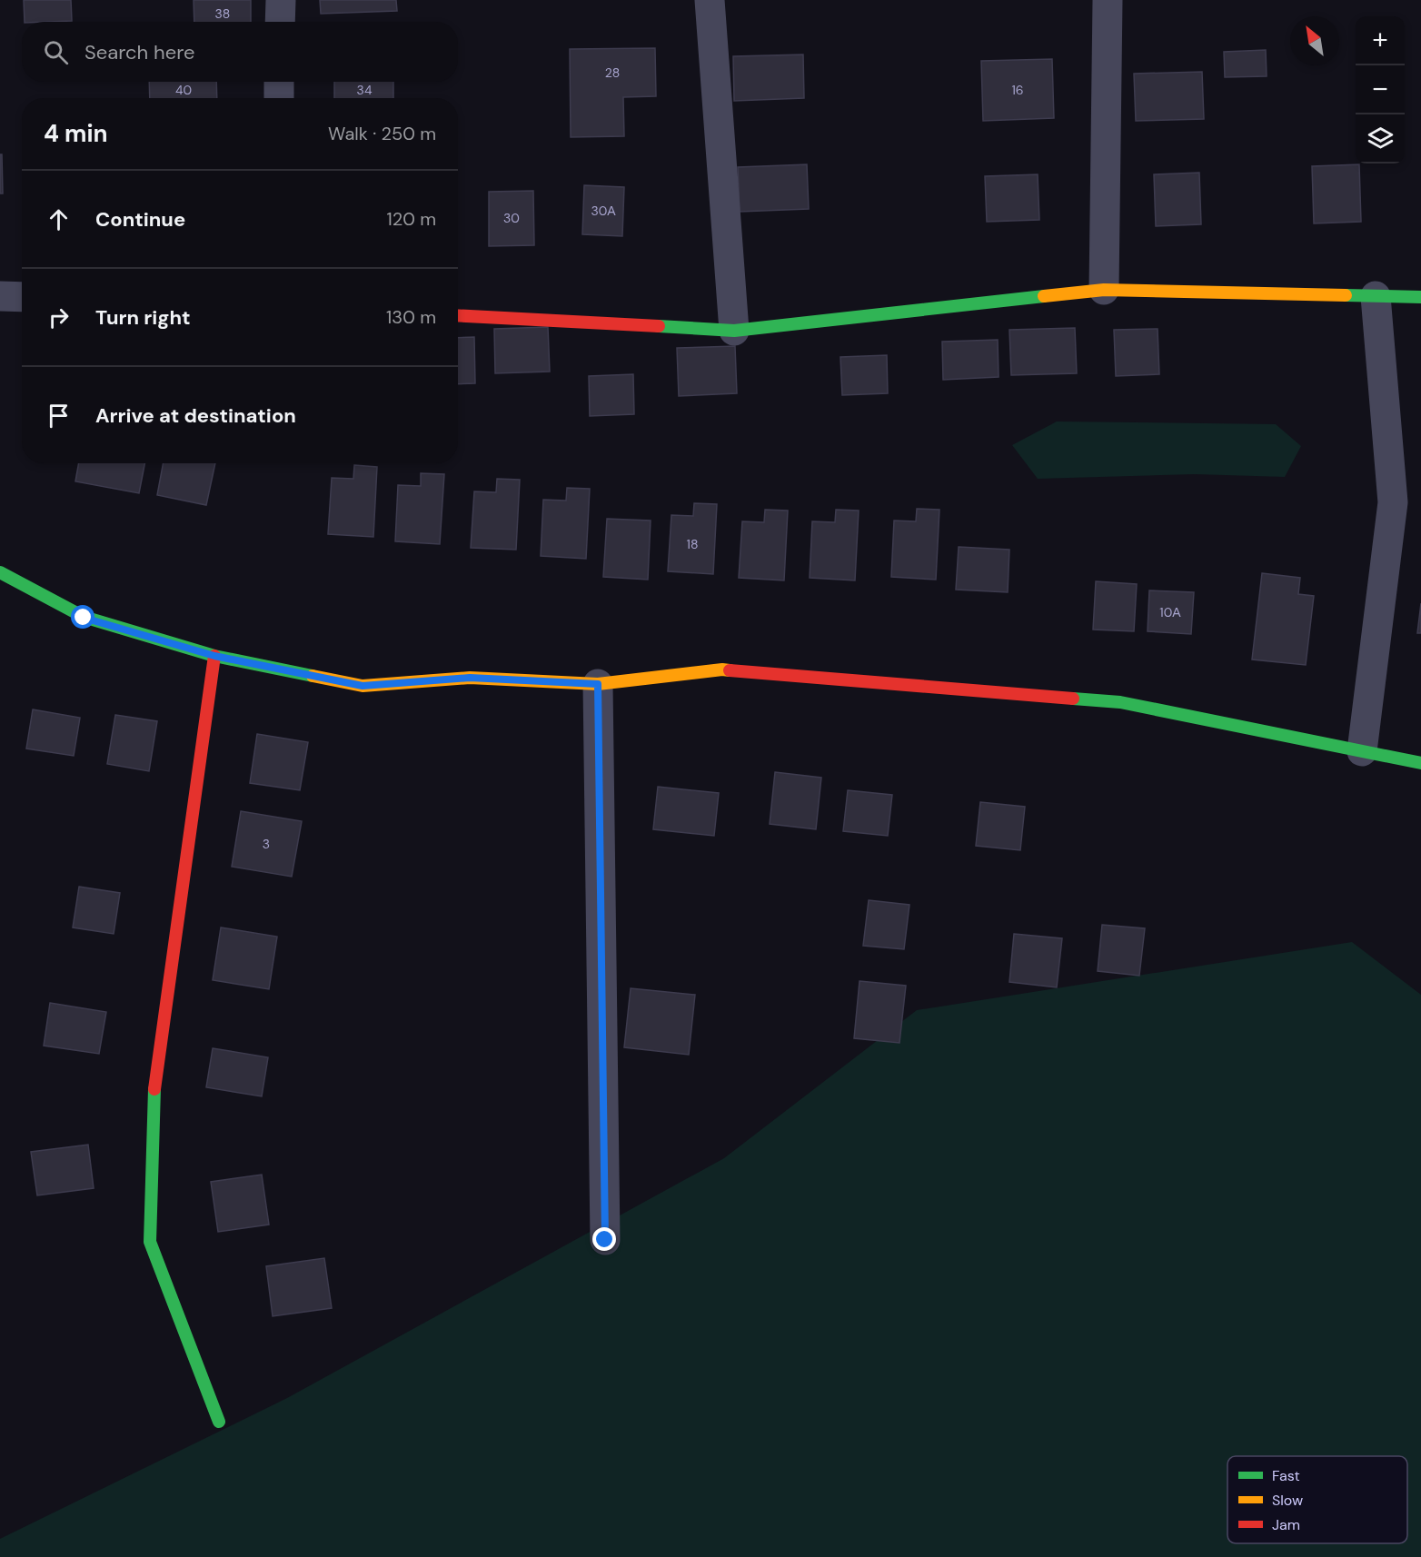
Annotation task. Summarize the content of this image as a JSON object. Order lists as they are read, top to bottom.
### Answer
{
  "house_numbers": [
    "38",
    "28",
    "40",
    "34",
    "16",
    "30А",
    "30",
    "18",
    "10А",
    "3"
  ],
  "legend": ["Fast", "Slow", "Jam"],
  "north": "top left",
  "page": {
    "map_buttons": ["+", "−"],
    "search": "Search here",
    "heading": ["4 min", "Walk · 250 m"],
    "list": [
      ["Continue", "120 m"],
      ["Turn right", "130 m"],
      "Arrive at destination"
    ]
  }
}
